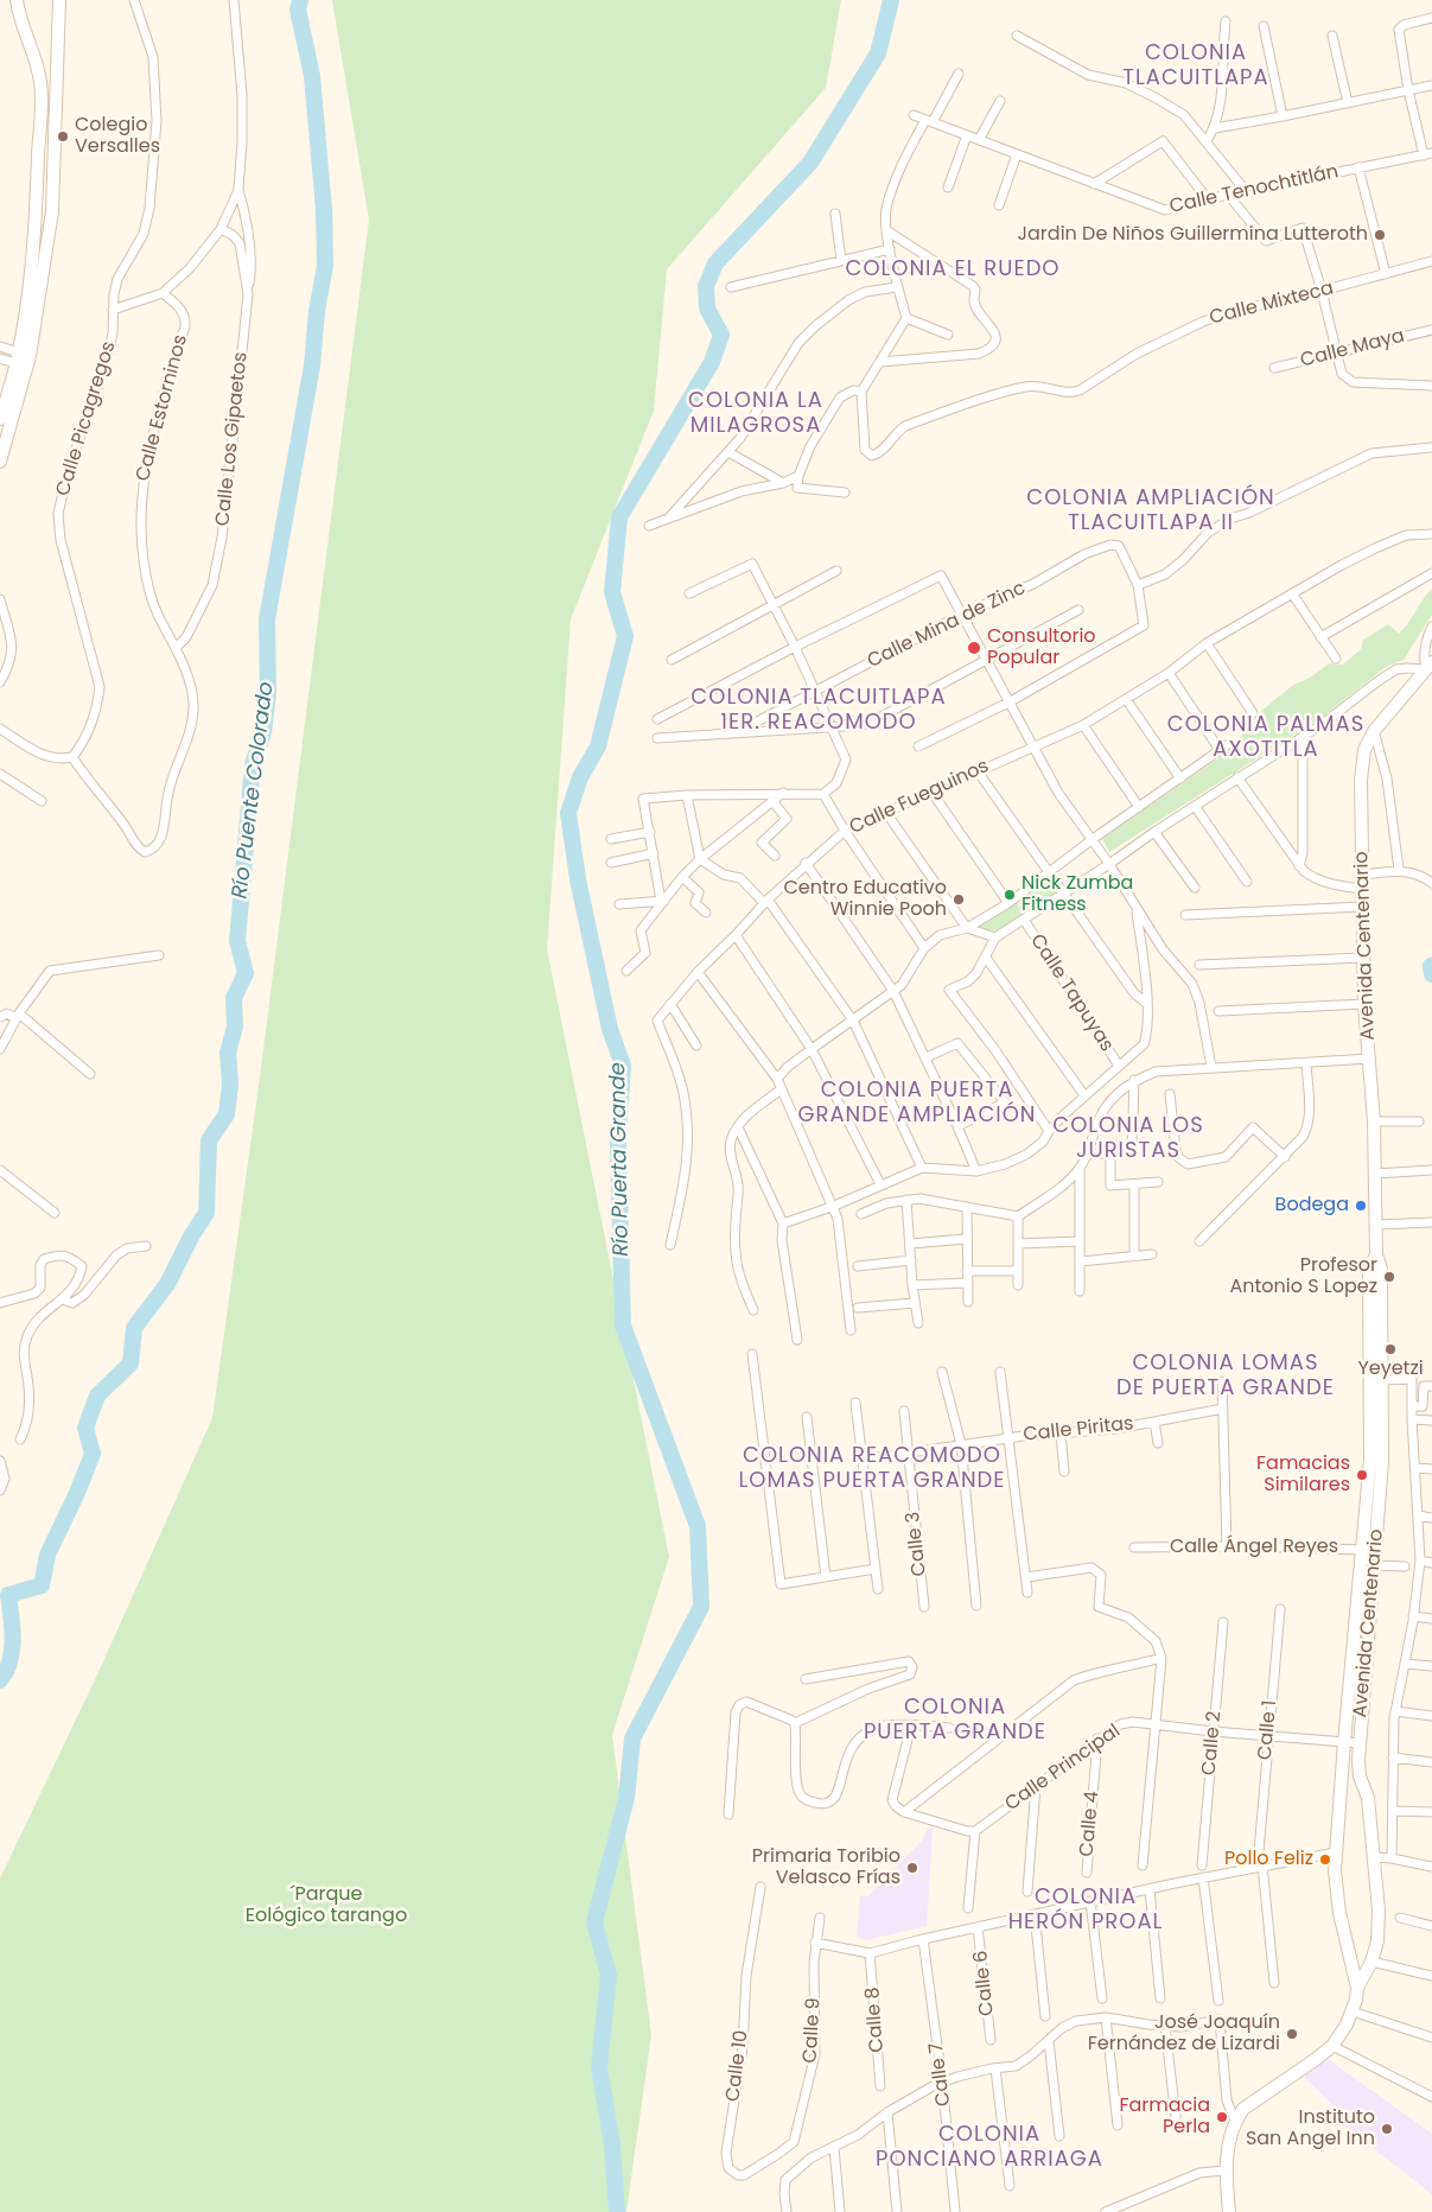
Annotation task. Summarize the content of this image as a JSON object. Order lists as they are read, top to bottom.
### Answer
{
  "streets": {
    "main road": ["Avenida Centenario"],
    "street": [
      "Calle Tenochtitlán",
      "Calle Mixteca",
      "Calle Maya",
      "Calle Estorninos",
      "Calle Picagregos",
      "Calle Los Gipaetos",
      "Calle Mina de Zinc",
      "Calle Fueguinos",
      "Calle Tapuyas",
      "Calle Piritas",
      "Calle 3",
      "Calle Ángel Reyes",
      "Calle 1",
      "Calle 2",
      "Calle Principal",
      "Calle 4",
      "Calle 6",
      "Calle 8",
      "Calle 9",
      "Calle 10",
      "Calle 7"
    ]
  },
  "crossings": [
    ["Calle Estorninos", "Calle Picagregos"],
    ["Calle Estorninos", "Calle Los Gipaetos"],
    ["Avenida Centenario", "Calle Ángel Reyes"],
    ["Avenida Centenario", "Calle Principal"],
    ["Calle Piritas", "Calle 3"],
    ["Calle 1", "Calle Principal"],
    ["Calle 2", "Calle Principal"],
    ["Calle Principal", "Calle 4"],
    ["Calle 9", "Calle 10"]
  ],
  "districts": [
    "COLONIA TLACUITLAPA",
    "COLONIA EL RUEDO",
    "COLONIA LA MILAGROSA",
    "COLONIA AMPLIACIÓN TLACUITLAPA II",
    "COLONIA TLACUITLAPA 1ER. REACOMODO",
    "COLONIA PALMAS AXOTITLA",
    "COLONIA PUERTA GRANDE AMPLIACIÓN",
    "COLONIA LOS JURISTAS",
    "COLONIA LOMAS DE PUERTA GRANDE",
    "COLONIA REACOMODO LOMAS PUERTA GRANDE",
    "COLONIA PUERTA GRANDE",
    "COLONIA HERÓN PROAL",
    "COLONIA PONCIANO ARRIAGA"
  ],
  "water": ["Río Puente Colorado", "Río Puerta Grande"],
  "parks": ["´Parque Eológico tarango"],
  "places": [
    "Colegio Versalles",
    "Jardin De Niños Guillermina Lutteroth",
    "Consultorio Popular",
    "Nick Zumba Fitness",
    "Centro Educativo Winnie Pooh",
    "Bodega",
    "Profesor Antonio S Lopez",
    "Yeyetzi",
    "Famacias Similares",
    "Pollo Feliz",
    "Primaria Toribio Velasco Frías",
    "José Joaquín Fernández de Lizardi",
    "Farmacia Perla",
    "Instituto San Angel Inn"
  ]
}
